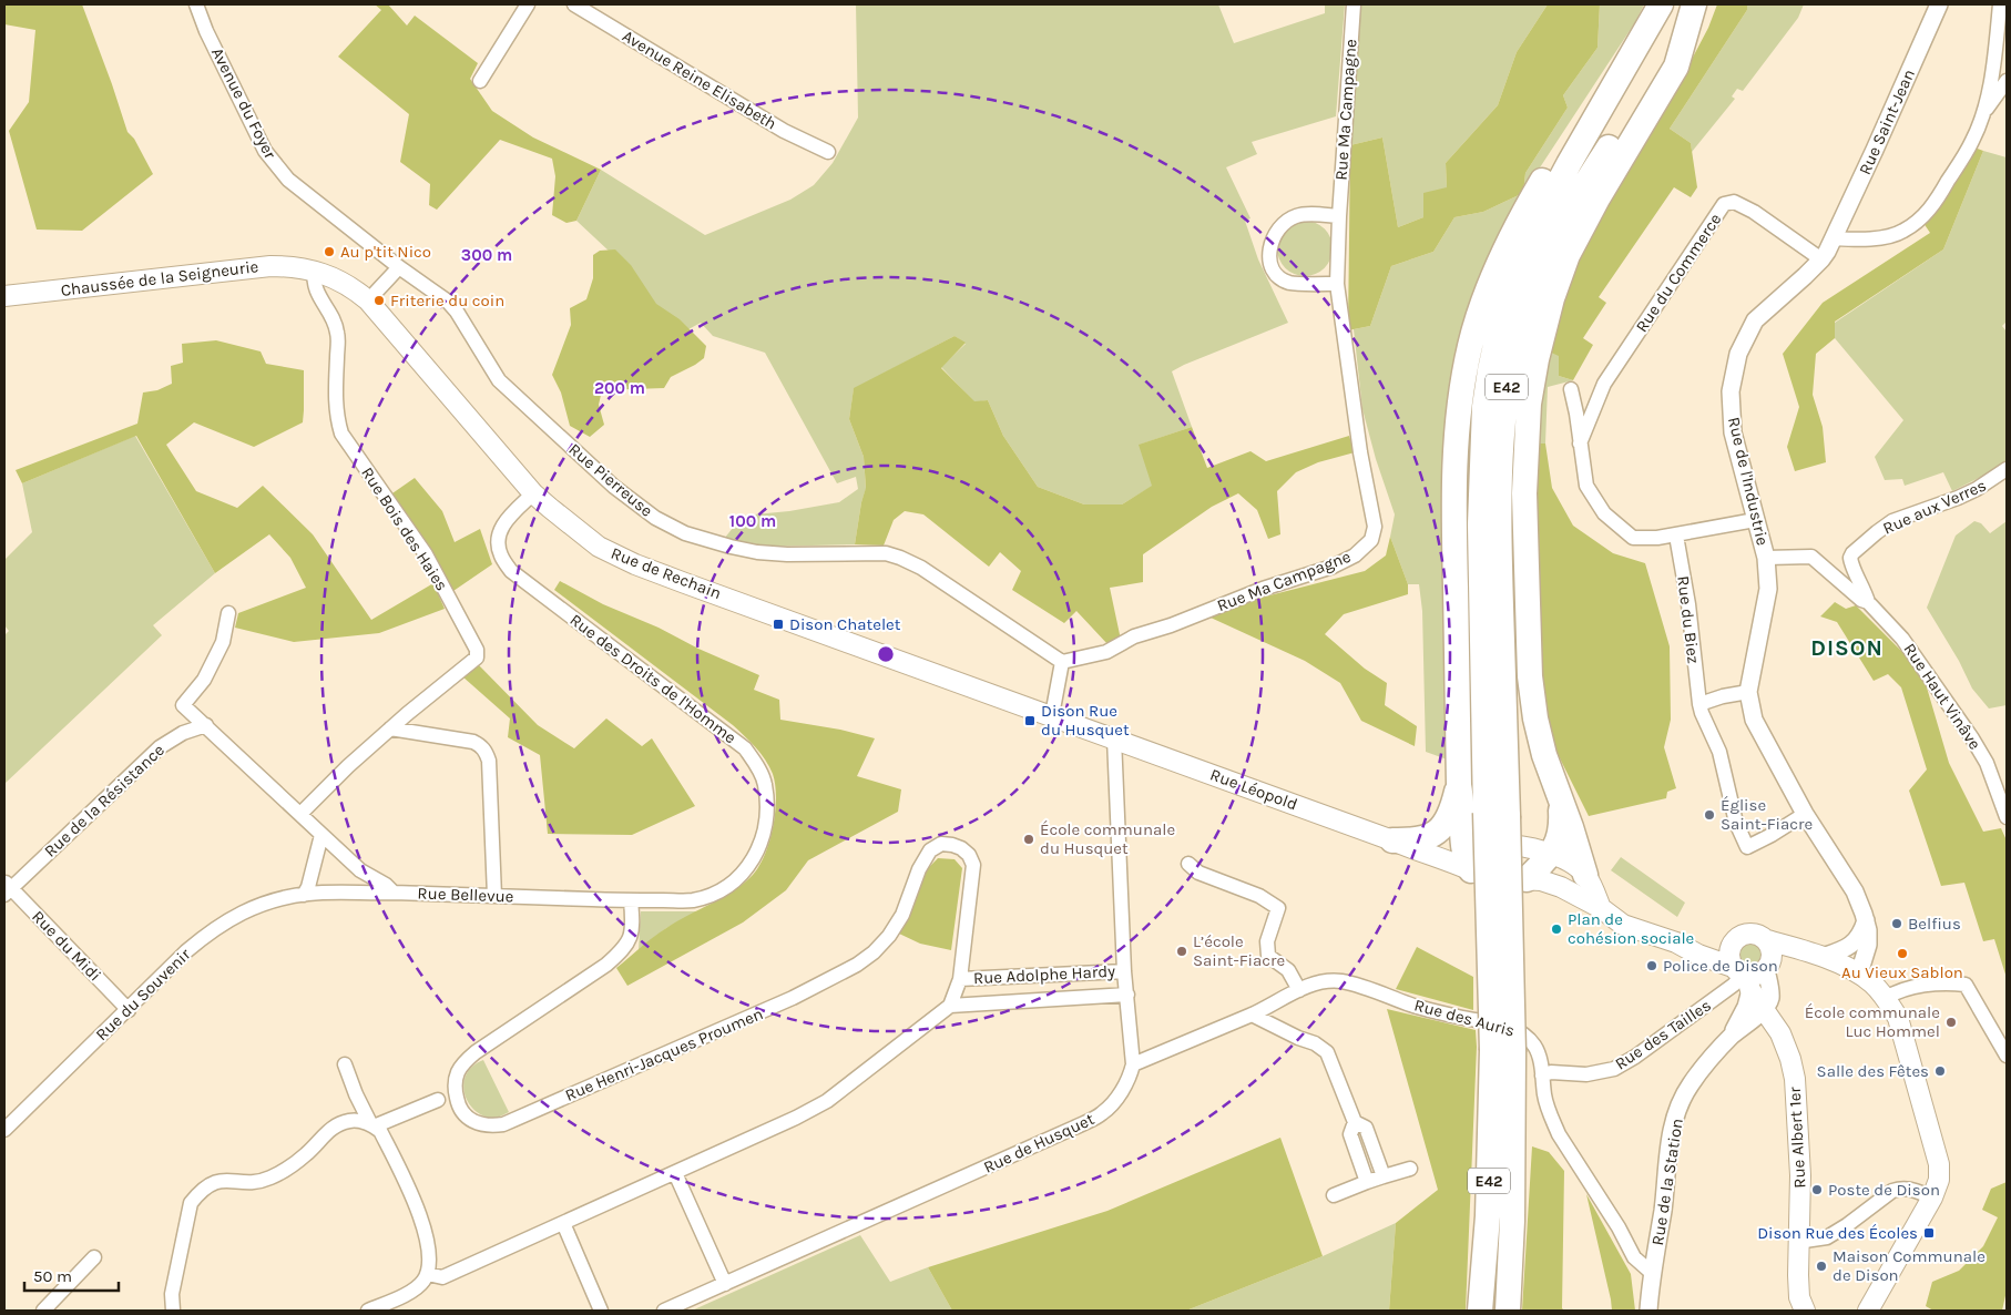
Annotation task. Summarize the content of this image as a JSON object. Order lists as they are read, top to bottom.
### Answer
{
  "streets": {
    "highway": ["E42"],
    "main road": [
      "Chaussée de la Seigneurie",
      "Rue de Rechain",
      "Rue Léopold",
      "Rue Albert 1er"
    ],
    "street": [
      "Avenue Reine Elisabeth",
      "Avenue du Foyer",
      "Rue Ma Campagne",
      "Rue Saint-Jean",
      "Rue du Commerce",
      "Rue Pierreuse",
      "Rue de l'Industrie",
      "Rue aux Verres",
      "Rue Bois des Haies",
      "Rue du Biez",
      "Rue des Droits de l'Homme",
      "Rue Haut Vinâve",
      "Rue de la Résistance",
      "Rue Bellevue",
      "Rue du Midi",
      "Rue Adolphe Hardy",
      "Rue du Souvenir",
      "Rue des Auris",
      "Rue des Tailles",
      "Rue Henri-Jacques Proumen",
      "Rue de Husquet",
      "Rue de la Station"
    ]
  },
  "crossings": [
    ["Avenue du Foyer", "Rue Pierreuse"],
    ["Rue Ma Campagne", "Rue Pierreuse"],
    ["Rue Saint-Jean", "Rue de l'Industrie"],
    ["Rue du Commerce", "Rue de l'Industrie"],
    ["Chaussée de la Seigneurie", "Rue Bois des Haies"],
    ["Chaussée de la Seigneurie", "Rue de Rechain"],
    ["Rue de l'Industrie", "Rue Haut Vinâve"],
    ["Rue aux Verres", "Rue Haut Vinâve"],
    ["Rue Bois des Haies", "Rue Bellevue"],
    ["Rue de Rechain", "Rue des Droits de l'Homme"],
    ["Rue de Rechain", "Rue Léopold"],
    ["Rue de Rechain", "Rue de Husquet"],
    ["Rue des Droits de l'Homme", "Rue Bellevue"],
    ["Rue des Droits de l'Homme", "Rue Henri-Jacques Proumen"],
    ["Rue Léopold", "Rue des Tailles"],
    ["Rue Léopold", "Rue Albert 1er"],
    ["Rue Léopold", "Rue de Husquet"],
    ["Rue Léopold", "Rue de la Station"],
    ["Rue de la Résistance", "Rue Bellevue"],
    ["Rue de la Résistance", "Rue du Midi"],
    ["Rue Bellevue", "Rue du Souvenir"],
    ["Rue Bellevue", "Rue Henri-Jacques Proumen"],
    ["Rue du Midi", "Rue du Souvenir"],
    ["Rue Adolphe Hardy", "Rue Henri-Jacques Proumen"],
    ["Rue Adolphe Hardy", "Rue de Husquet"],
    ["Rue des Auris", "Rue des Tailles"],
    ["Rue des Auris", "Rue de Husquet"],
    ["Rue des Auris", "Rue de la Station"],
    ["Rue des Tailles", "Rue Albert 1er"],
    ["Rue des Tailles", "Rue de la Station"],
    ["Rue Albert 1er", "Rue de la Station"]
  ],
  "districts": ["DISON"],
  "places": {
    "other": [
      "Au p'tit Nico",
      "Friterie du coin",
      "Église Saint-Fiacre",
      "École communale du Husquet",
      "Belfius",
      "Plan de cohésion sociale",
      "L’école Saint-Fiacre",
      "Au Vieux Sablon",
      "Police de Dison",
      "École communale Luc Hommel",
      "Salle des Fêtes",
      "Poste de Dison",
      "Maison Communale de Dison"
    ],
    "transit": ["Dison Chatelet", "Dison Rue du Husquet", "Dison Rue des Écoles"]
  },
  "scale_bar": "50 m",
  "rings": ["300 m", "200 m", "100 m"]
}
